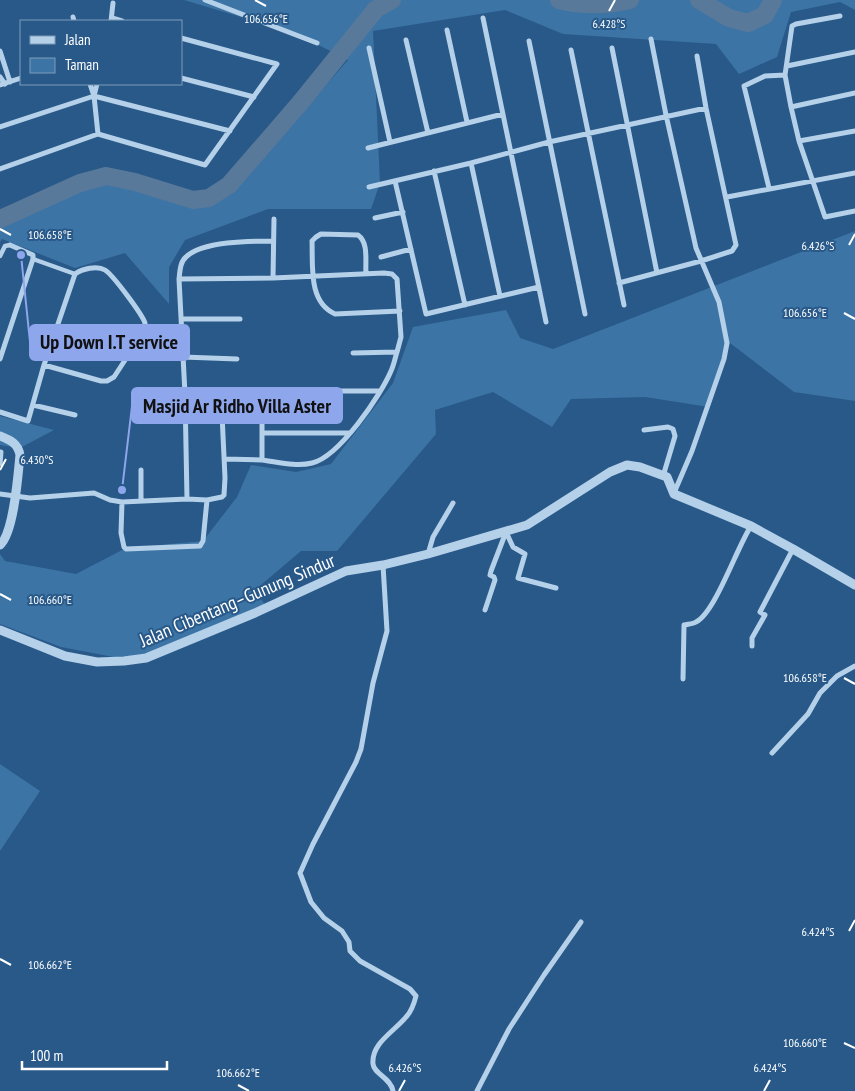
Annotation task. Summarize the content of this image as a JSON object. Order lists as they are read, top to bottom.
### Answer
{
  "streets": {
    "street": ["Jalan Cibentang–Gunung Sindur"]
  },
  "places": ["Up Down I.T service", "Masjid Ar Ridho Villa Aster"],
  "legend": ["Jalan", "Taman"],
  "scale_bar": "100 m",
  "coordinates": [
    "106.656°E",
    "6.428°S",
    "106.658°E",
    "6.426°S",
    "6.430°S",
    "106.660°E",
    "6.424°S",
    "106.662°E"
  ]
}
